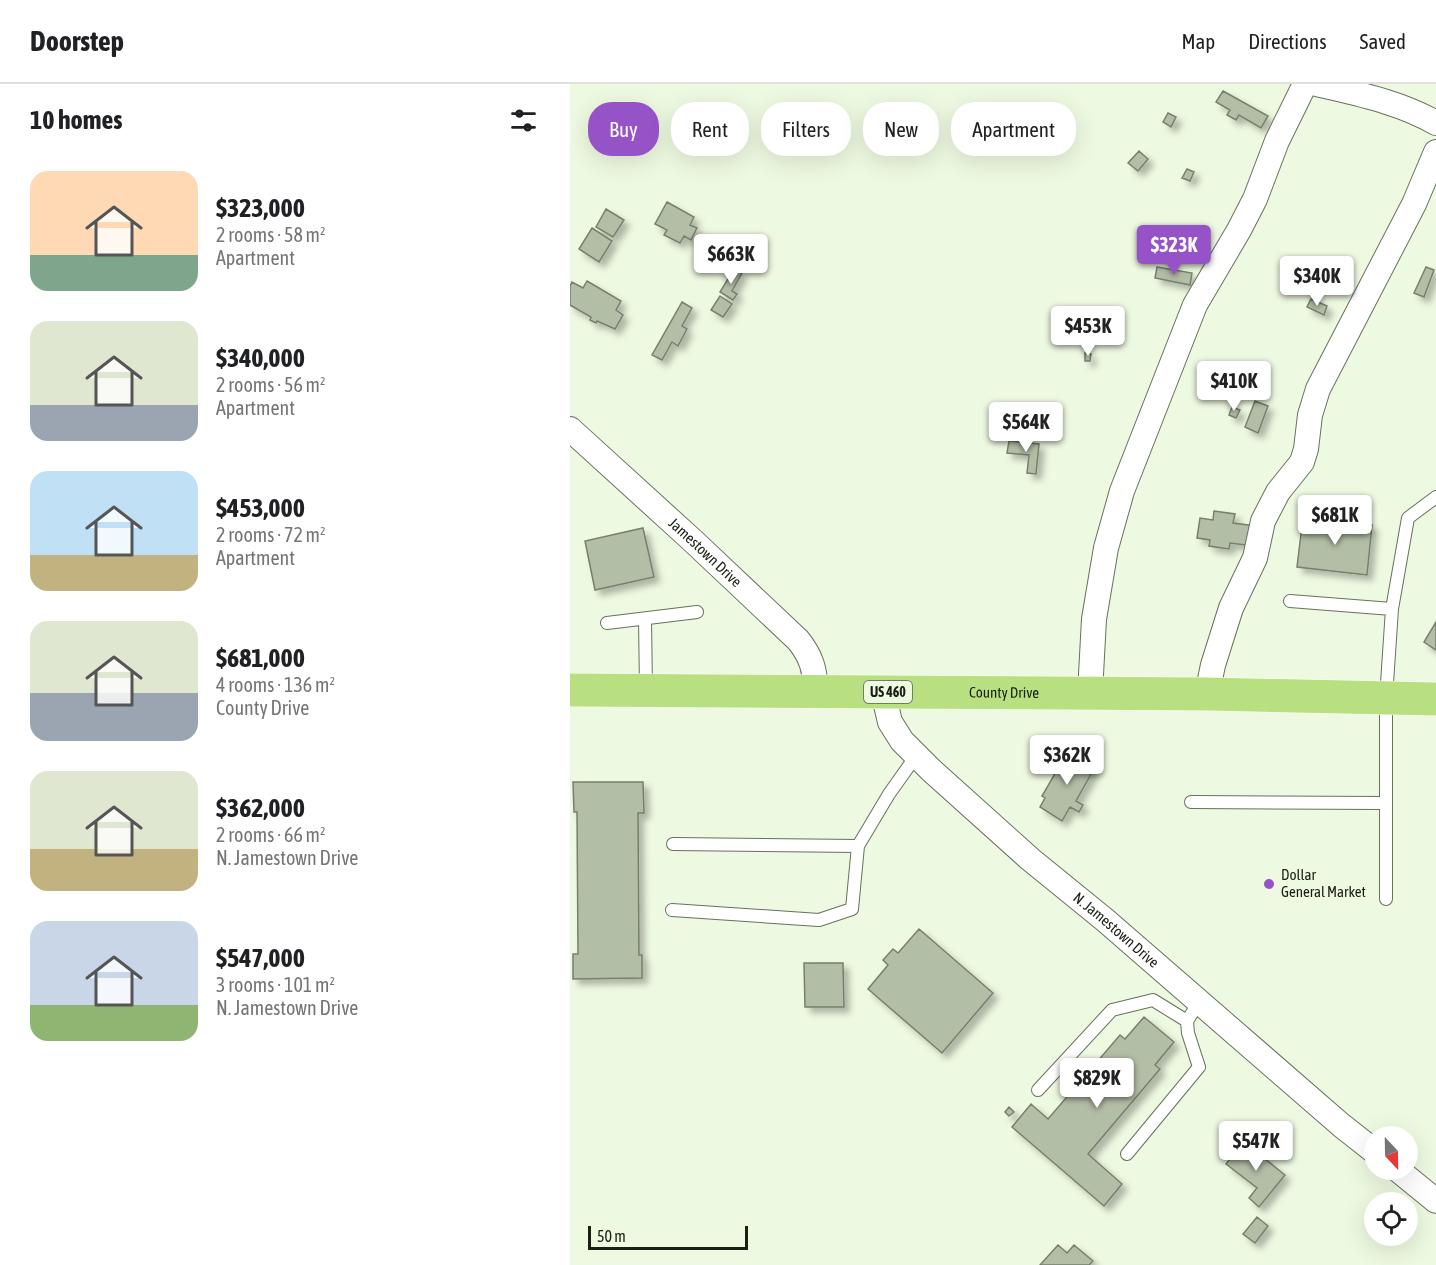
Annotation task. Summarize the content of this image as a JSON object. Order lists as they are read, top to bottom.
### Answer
{
  "streets": {
    "highway": ["US 460", "County Drive"],
    "street": ["Jamestown Drive", "N. Jamestown Drive"]
  },
  "crossings": [
    ["Jamestown Drive", "County Drive"],
    ["County Drive", "N. Jamestown Drive"]
  ],
  "places": ["Dollar General Market"],
  "scale_bar": "50 m",
  "north": "bottom",
  "page": {
    "header": "Doorstep",
    "nav": ["Map", "Directions", "Saved"],
    "heading": "10 homes",
    "chip": [
      "Buy",
      "Rent",
      "Filters",
      "New",
      "Apartment"
    ],
    "list": [
      {
        "name": "$323,000",
        "note": "2 rooms · 58 m² · Apartment"
      },
      {
        "name": "$340,000",
        "note": "2 rooms · 56 m² · Apartment"
      },
      {
        "name": "$453,000",
        "note": "2 rooms · 72 m² · Apartment"
      },
      {
        "name": "$681,000",
        "note": "4 rooms · 136 m² · County Drive"
      },
      {
        "name": "$362,000",
        "note": "2 rooms · 66 m² · N. Jamestown Drive"
      },
      {
        "name": "$547,000",
        "note": "3 rooms · 101 m² · N. Jamestown Drive"
      }
    ],
    "price": [
      "$323K",
      "$663K",
      "$340K",
      "$453K",
      "$410K",
      "$564K",
      "$681K",
      "$362K",
      "$829K",
      "$547K"
    ],
    "scale": "50 m"
  }
}
